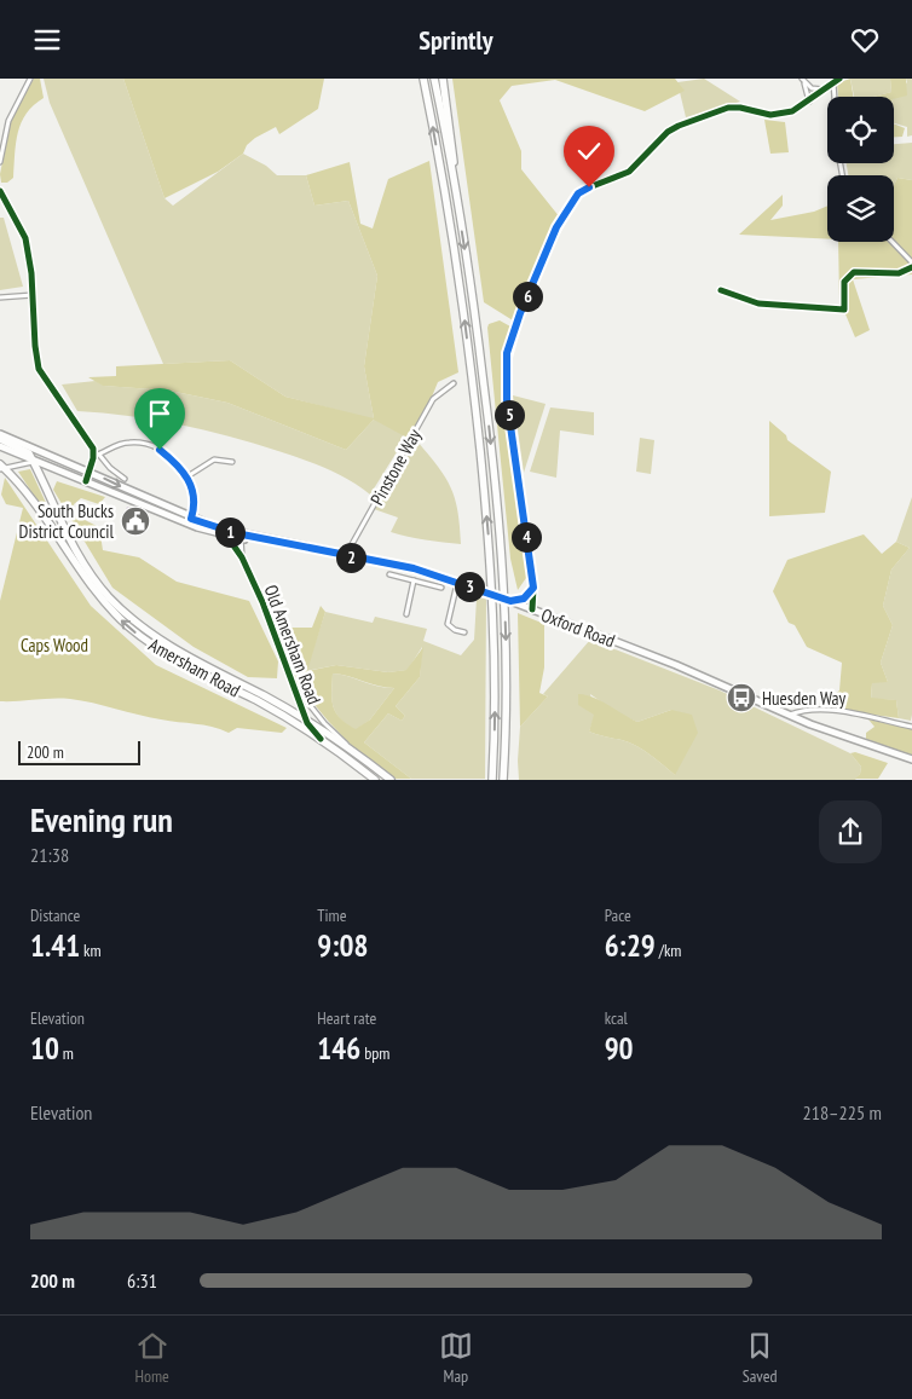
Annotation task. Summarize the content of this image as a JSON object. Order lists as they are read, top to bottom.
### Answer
{
  "streets": {
    "highway": ["Amersham Road"],
    "main road": ["Oxford Road"],
    "street": ["Pinstone Way", "Old Amersham Road"]
  },
  "crossings": [
    ["Pinstone Way", "Oxford Road"],
    ["Oxford Road", "Old Amersham Road"],
    ["Old Amersham Road", "Amersham Road"]
  ],
  "parks": ["Caps Wood"],
  "places": {
    "public building": ["South Bucks District Council"],
    "bus stop": ["Huesden Way"]
  },
  "scale_bar": "200 m",
  "page": {
    "header": "Sprintly",
    "pins": [
      "6",
      "5",
      "1",
      "4",
      "2",
      "3"
    ],
    "scale": "200 m",
    "heading": ["Evening run", "21:38"],
    "stats": [
      ["Distance", "1.41 km"],
      ["Time", "9:08"],
      ["Pace", "6:29 /km"],
      ["Elevation", "10 m"],
      ["Heart rate", "146 bpm"],
      ["kcal", "90"]
    ],
    "chart": ["Elevation", "218–225 m"],
    "list": [
      {
        "name": "200 m",
        "note": "6:31"
      }
    ],
    "tabs": ["Home", "Map", "Saved"]
  }
}
